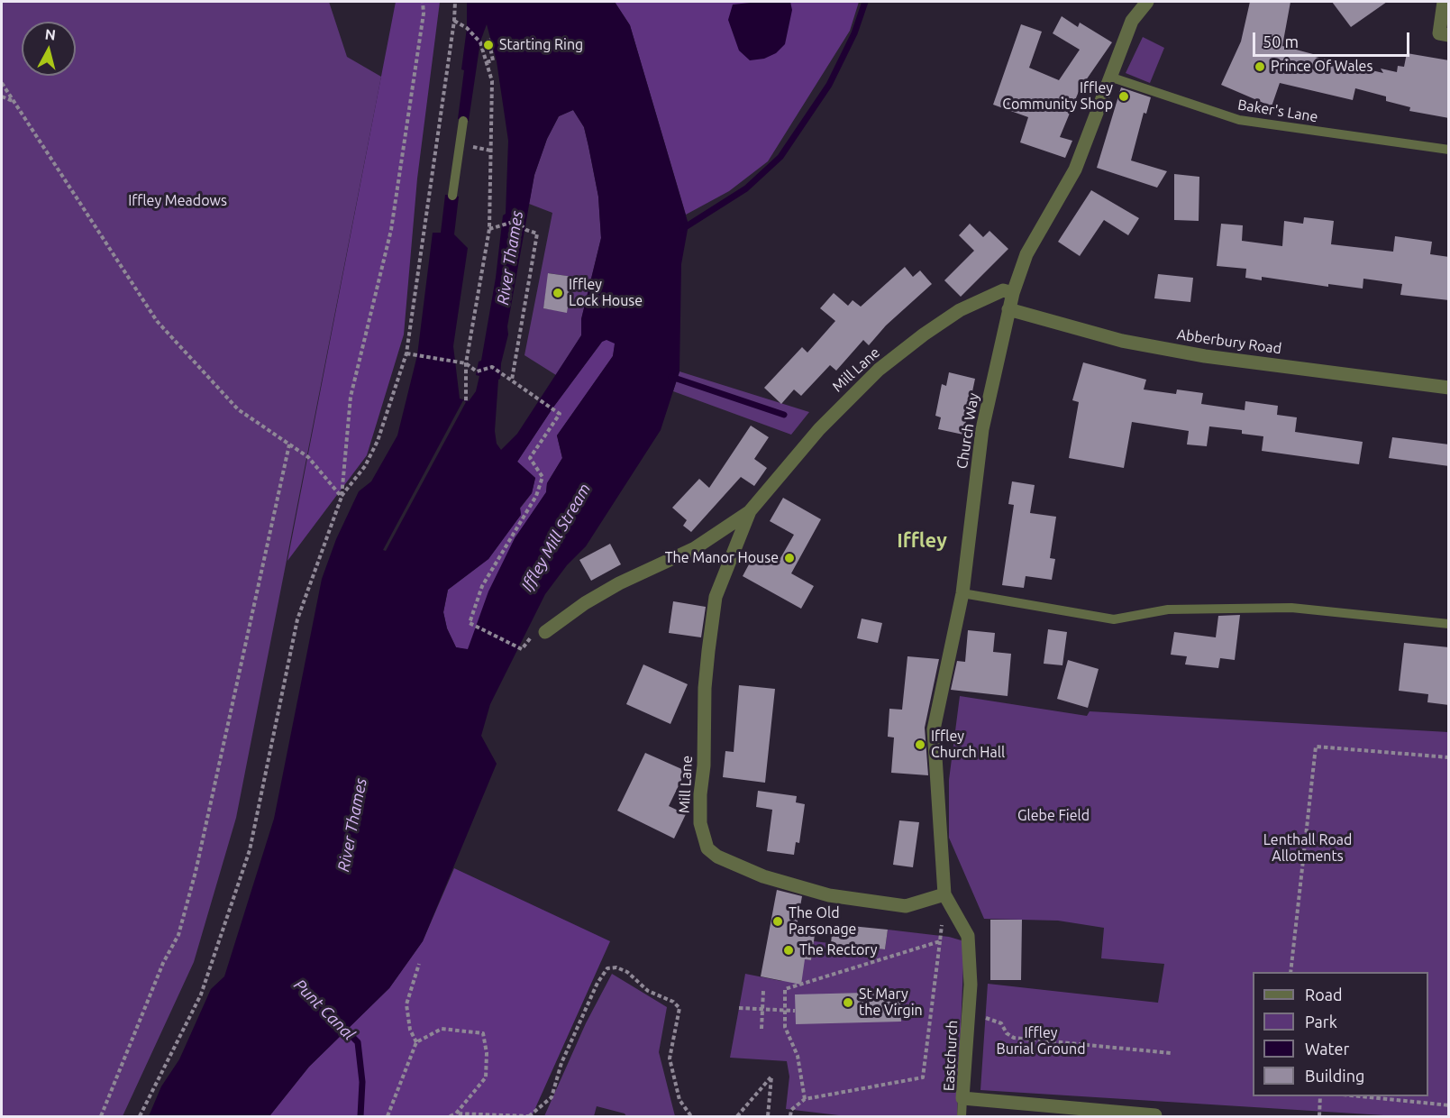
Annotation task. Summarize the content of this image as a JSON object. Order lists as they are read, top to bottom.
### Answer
{
  "streets": {
    "street": [
      "Abberbury Road",
      "Mill Lane",
      "Church Way",
      "Eastchurch"
    ],
    "lane": ["Baker's Lane"]
  },
  "crossings": [
    ["Baker's Lane", "Church Way"],
    ["Abberbury Road", "Church Way"],
    ["Mill Lane", "Church Way"],
    ["Mill Lane", "Eastchurch"],
    ["Church Way", "Eastchurch"]
  ],
  "districts": ["Iffley"],
  "water": ["River Thames", "Iffley Mill Stream", "Punt Canal"],
  "parks": [
    "Iffley Meadows",
    "Glebe Field",
    "Lenthall Road Allotments",
    "Iffley Burial Ground"
  ],
  "places": [
    "Starting Ring",
    "Prince Of Wales",
    "Iffley Community Shop",
    "Iffley Lock House",
    "The Manor House",
    "Iffley Church Hall",
    "The Old Parsonage",
    "The Rectory",
    "St Mary the Virgin"
  ],
  "legend": [
    "Road",
    "Park",
    "Water",
    "Building"
  ],
  "scale_bar": "50 m",
  "north": "top"
}
